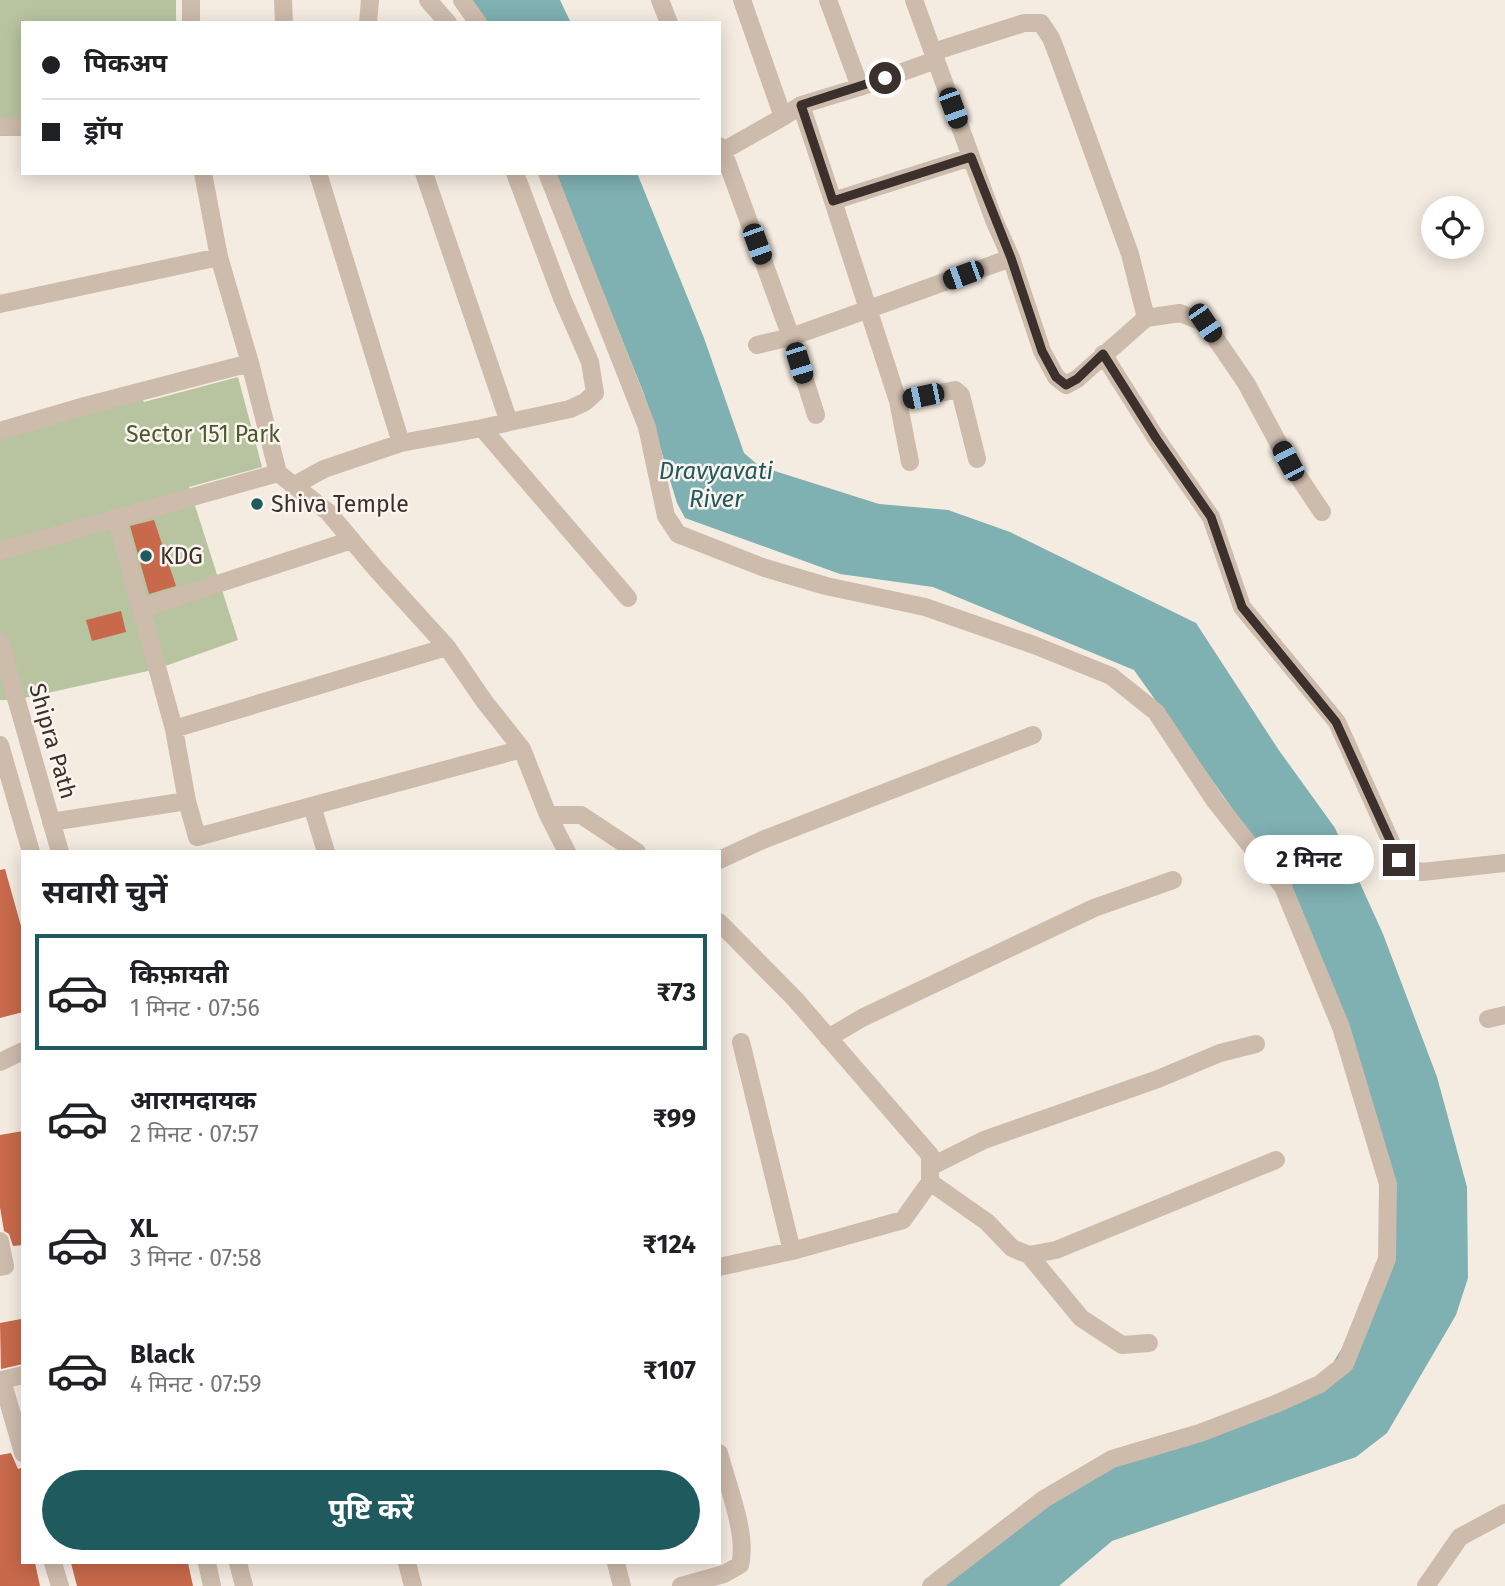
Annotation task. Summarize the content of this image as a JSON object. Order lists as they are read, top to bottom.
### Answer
{
  "streets": {
    "street": ["Shipra Path"]
  },
  "water": ["Dravyavati River"],
  "parks": ["Sector 151 Park"],
  "places": ["Shiva Temple", "KDG"],
  "page": {
    "banner": ["पिकअप", "ड्रॉप"],
    "bubble": "2 मिनट",
    "heading": "सवारी चुनें",
    "list": [
      {
        "name": "किफ़ायती",
        "note": "1 मिनट · 07:56",
        "value": "₹73"
      },
      {
        "name": "आरामदायक",
        "note": "2 मिनट · 07:57",
        "value": "₹99"
      },
      {
        "name": "XL",
        "note": "3 मिनट · 07:58",
        "value": "₹124"
      },
      {
        "name": "Black",
        "note": "4 मिनट · 07:59",
        "value": "₹107"
      }
    ],
    "buttons": "पुष्टि करें"
  }
}
